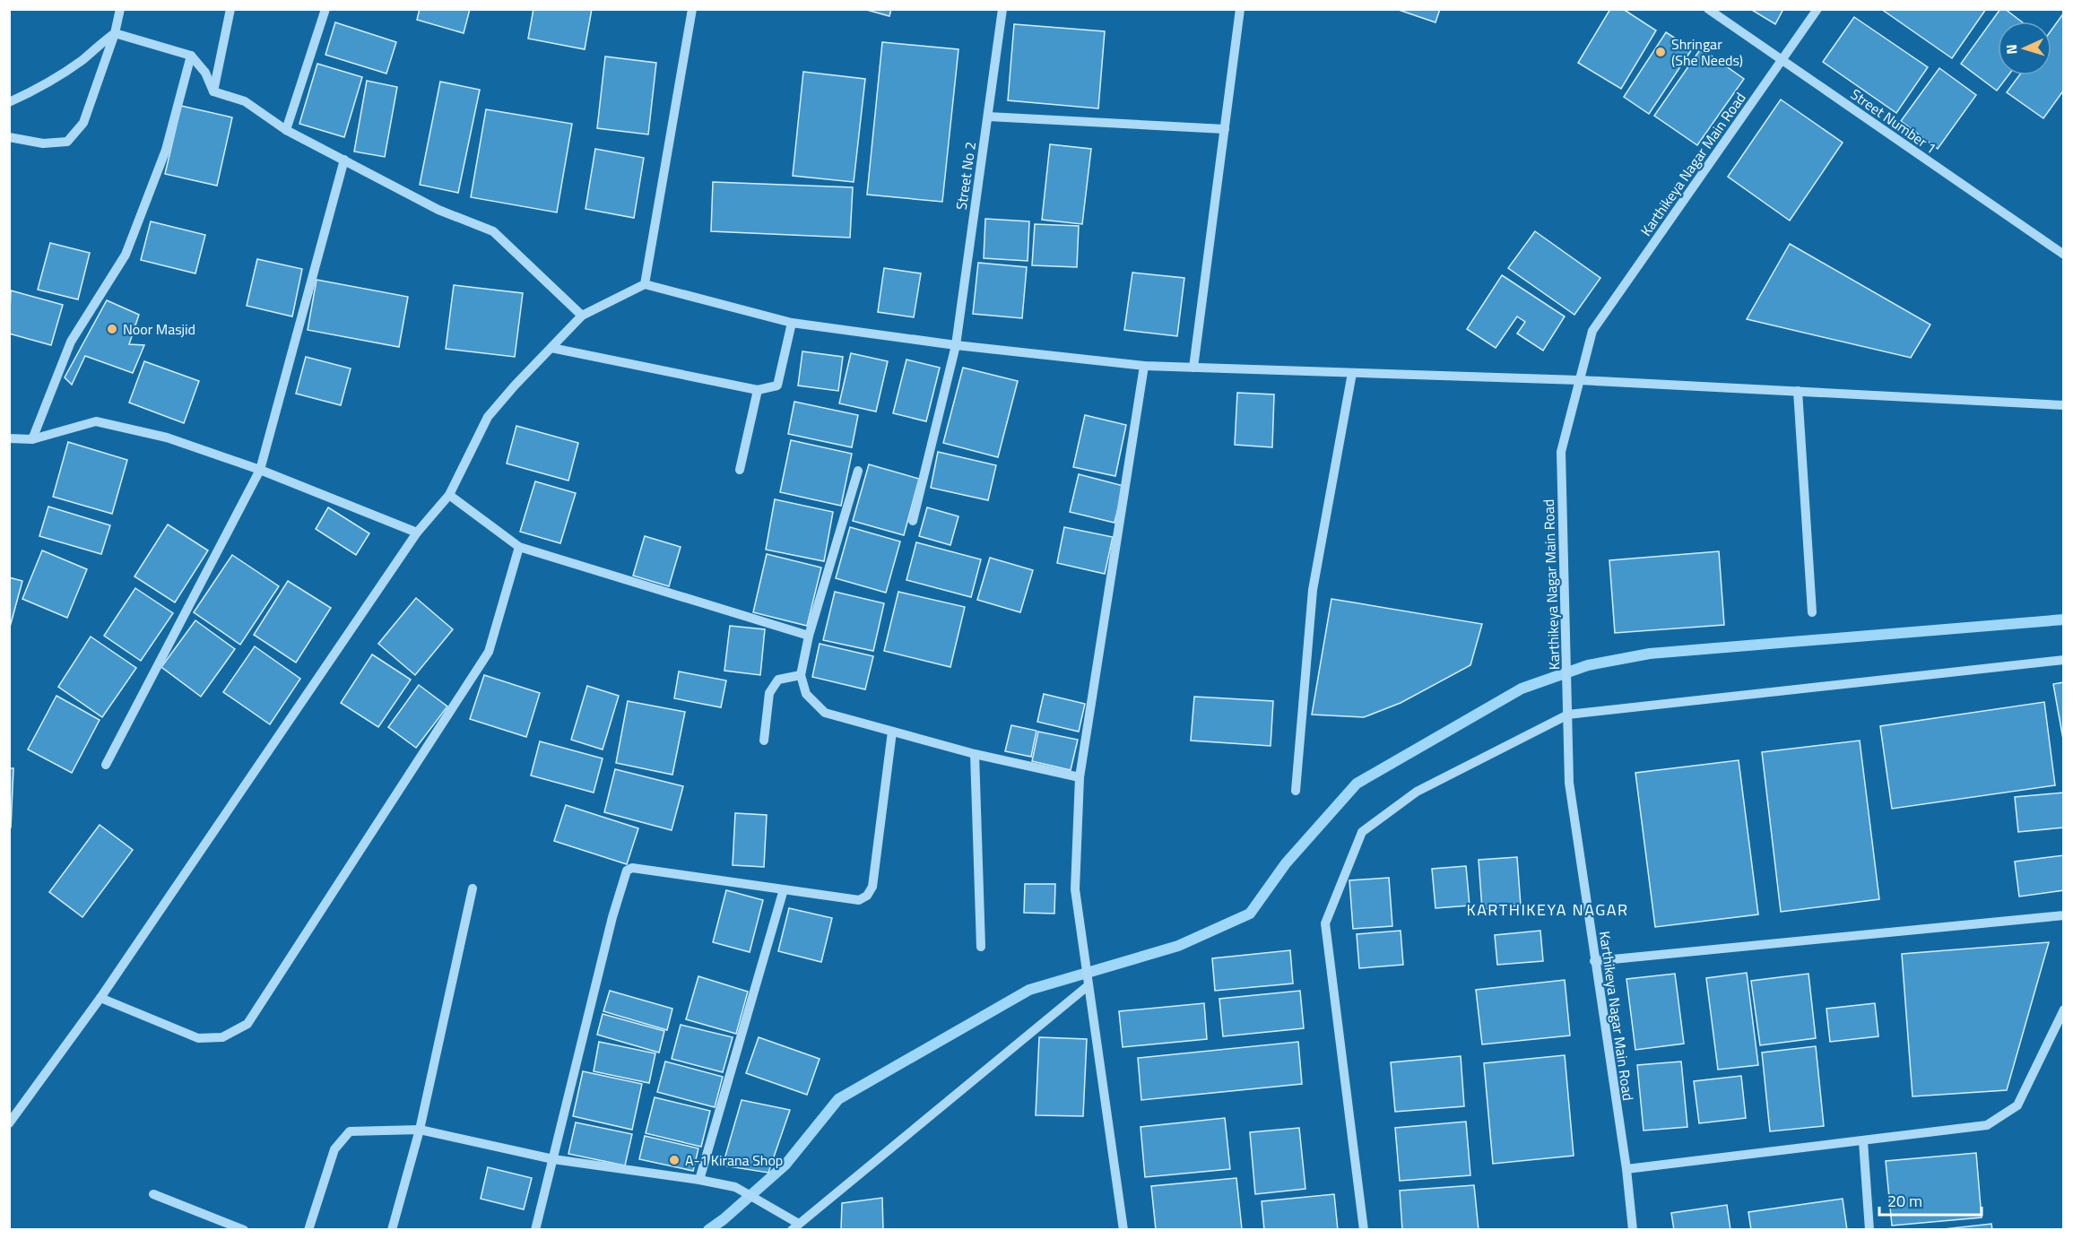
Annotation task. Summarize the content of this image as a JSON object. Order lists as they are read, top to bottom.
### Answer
{
  "streets": {
    "street": ["Street Number 1", "Karthikeya Nagar Main Road", "Street No 2"]
  },
  "crossings": [
    ["Street Number 1", "Karthikeya Nagar Main Road"]
  ],
  "districts": ["KARTHIKEYA NAGAR"],
  "places": ["Shringar (She Needs)", "Noor Masjid", "A-1 Kirana Shop"],
  "scale_bar": "20 m",
  "north": "left"
}
